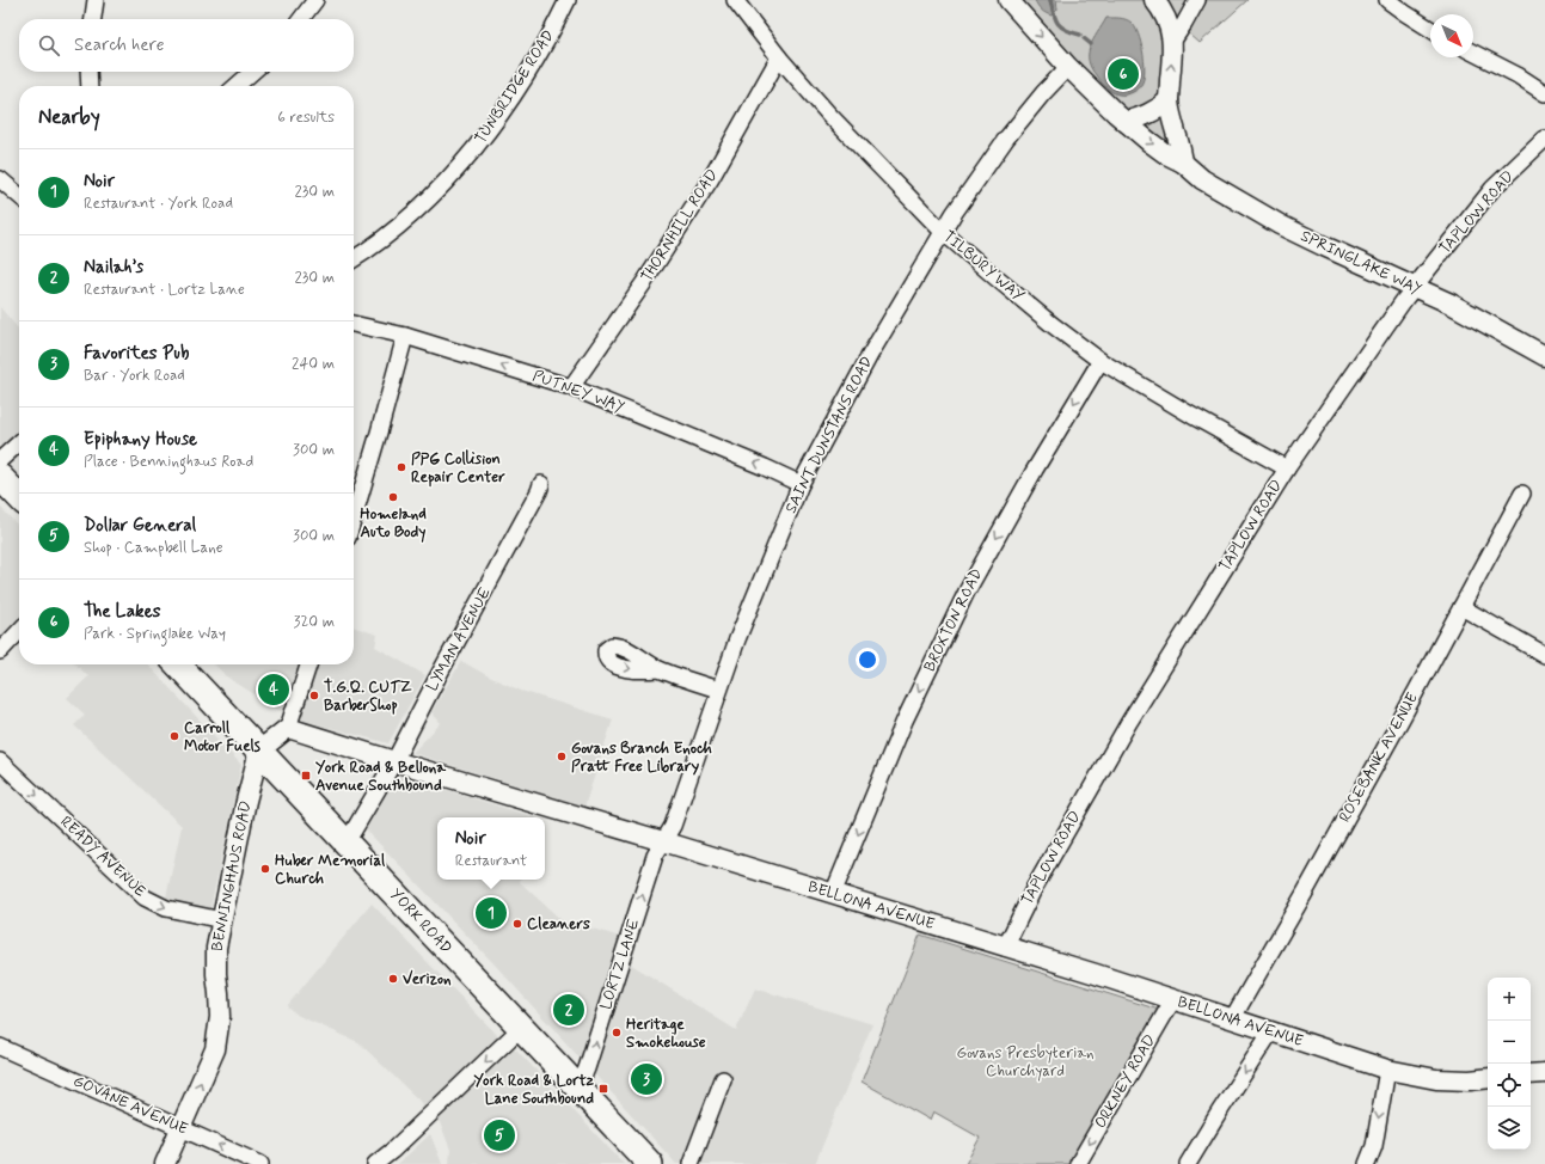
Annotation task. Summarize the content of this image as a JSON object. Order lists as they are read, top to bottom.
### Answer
{
  "streets": {
    "main road": ["YORK ROAD"],
    "street": [
      "TUNBRIDGE ROAD",
      "TAPLOW ROAD",
      "THORNHILL ROAD",
      "SPRINGLAKE WAY",
      "TILBURY WAY",
      "PUTNEY WAY",
      "SAINT DUNSTANS ROAD",
      "BROXTON ROAD",
      "LYMAN AVENUE",
      "ROSEBANK AVENUE",
      "READY AVENUE",
      "BENNINGHAUS ROAD",
      "BELLONA AVENUE",
      "LORTZ LANE",
      "ORKNEY ROAD",
      "GOVANE AVENUE"
    ]
  },
  "crossings": [
    ["TAPLOW ROAD", "SPRINGLAKE WAY"],
    ["TAPLOW ROAD", "TILBURY WAY"],
    ["TAPLOW ROAD", "BELLONA AVENUE"],
    ["THORNHILL ROAD", "TILBURY WAY"],
    ["THORNHILL ROAD", "PUTNEY WAY"],
    ["SPRINGLAKE WAY", "SAINT DUNSTANS ROAD"],
    ["TILBURY WAY", "SAINT DUNSTANS ROAD"],
    ["TILBURY WAY", "BROXTON ROAD"],
    ["PUTNEY WAY", "SAINT DUNSTANS ROAD"],
    ["SAINT DUNSTANS ROAD", "BELLONA AVENUE"],
    ["SAINT DUNSTANS ROAD", "LORTZ LANE"],
    ["BROXTON ROAD", "BELLONA AVENUE"],
    ["LYMAN AVENUE", "BELLONA AVENUE"],
    ["LYMAN AVENUE", "YORK ROAD"],
    ["ROSEBANK AVENUE", "BELLONA AVENUE"],
    ["READY AVENUE", "BENNINGHAUS ROAD"],
    ["BENNINGHAUS ROAD", "YORK ROAD"],
    ["BENNINGHAUS ROAD", "GOVANE AVENUE"],
    ["BELLONA AVENUE", "LORTZ LANE"],
    ["BELLONA AVENUE", "ORKNEY ROAD"],
    ["YORK ROAD", "LORTZ LANE"]
  ],
  "one_way": [
    "PUTNEY WAY",
    "BROXTON ROAD",
    "READY AVENUE",
    "BENNINGHAUS ROAD",
    "LORTZ LANE"
  ],
  "parks": ["Govans Presbyterian Churchyard"],
  "places": {
    "other": [
      "PPG Collision Repair Center",
      "Homeland Auto Body",
      "T.G.Q. CUTZ BarberShop",
      "Carroll Motor Fuels",
      "Govans Branch Enoch Pratt Free Library",
      "Huber Memorial Church",
      "Cleaners",
      "Verizon",
      "Heritage Smokehouse"
    ],
    "transit": ["York Road & Bellona Avenue Southbound", "York Road & Lortz Lane Southbound"]
  },
  "north": "bottom right",
  "page": {
    "search": "Search here",
    "pins": [
      "6",
      "4",
      "1",
      "2",
      "3",
      "5"
    ],
    "heading": ["Nearby", "6 results"],
    "list": [
      {
        "mark": "1",
        "name": "Noir",
        "note": "Restaurant · York Road",
        "value": "230 m"
      },
      {
        "mark": "2",
        "name": "Nailah’s",
        "note": "Restaurant · Lortz Lane",
        "value": "230 m"
      },
      {
        "mark": "3",
        "name": "Favorites Pub",
        "note": "Bar · York Road",
        "value": "240 m"
      },
      {
        "mark": "4",
        "name": "Epiphany House",
        "note": "Place · Benninghaus Road",
        "value": "300 m"
      },
      {
        "mark": "5",
        "name": "Dollar General",
        "note": "Shop · Campbell Lane",
        "value": "300 m"
      },
      {
        "mark": "6",
        "name": "The Lakes",
        "note": "Park · Springlake Way",
        "value": "320 m"
      }
    ],
    "popup": ["Noir", "Restaurant"],
    "map_buttons": ["+", "−"]
  }
}
